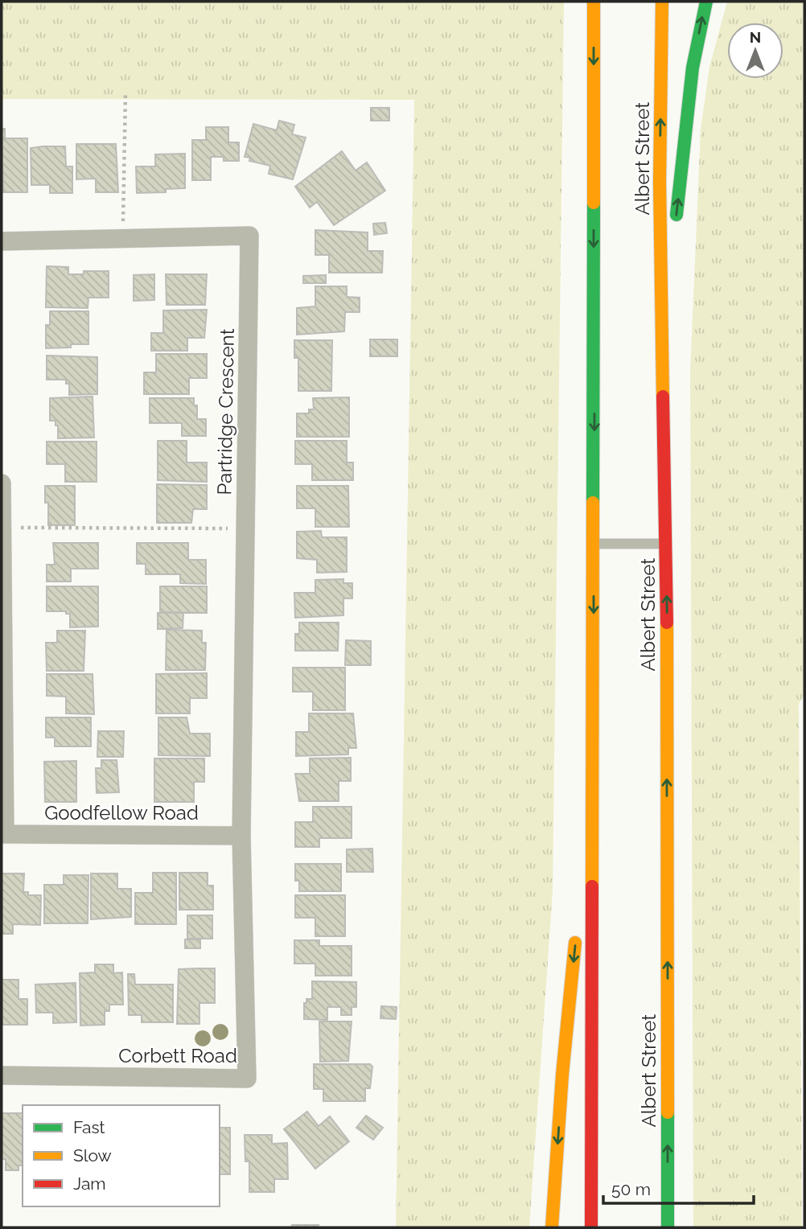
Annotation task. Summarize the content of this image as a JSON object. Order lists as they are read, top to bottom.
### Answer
{
  "streets": {
    "highway": ["Albert Street"],
    "street": ["Partridge Crescent", "Goodfellow Road", "Corbett Road"]
  },
  "crossings": [
    ["Partridge Crescent", "Goodfellow Road"],
    ["Partridge Crescent", "Corbett Road"],
    ["Goodfellow Road", "Corbett Road"]
  ],
  "legend": ["Fast", "Slow", "Jam"],
  "scale_bar": "50 m",
  "north": "top"
}
